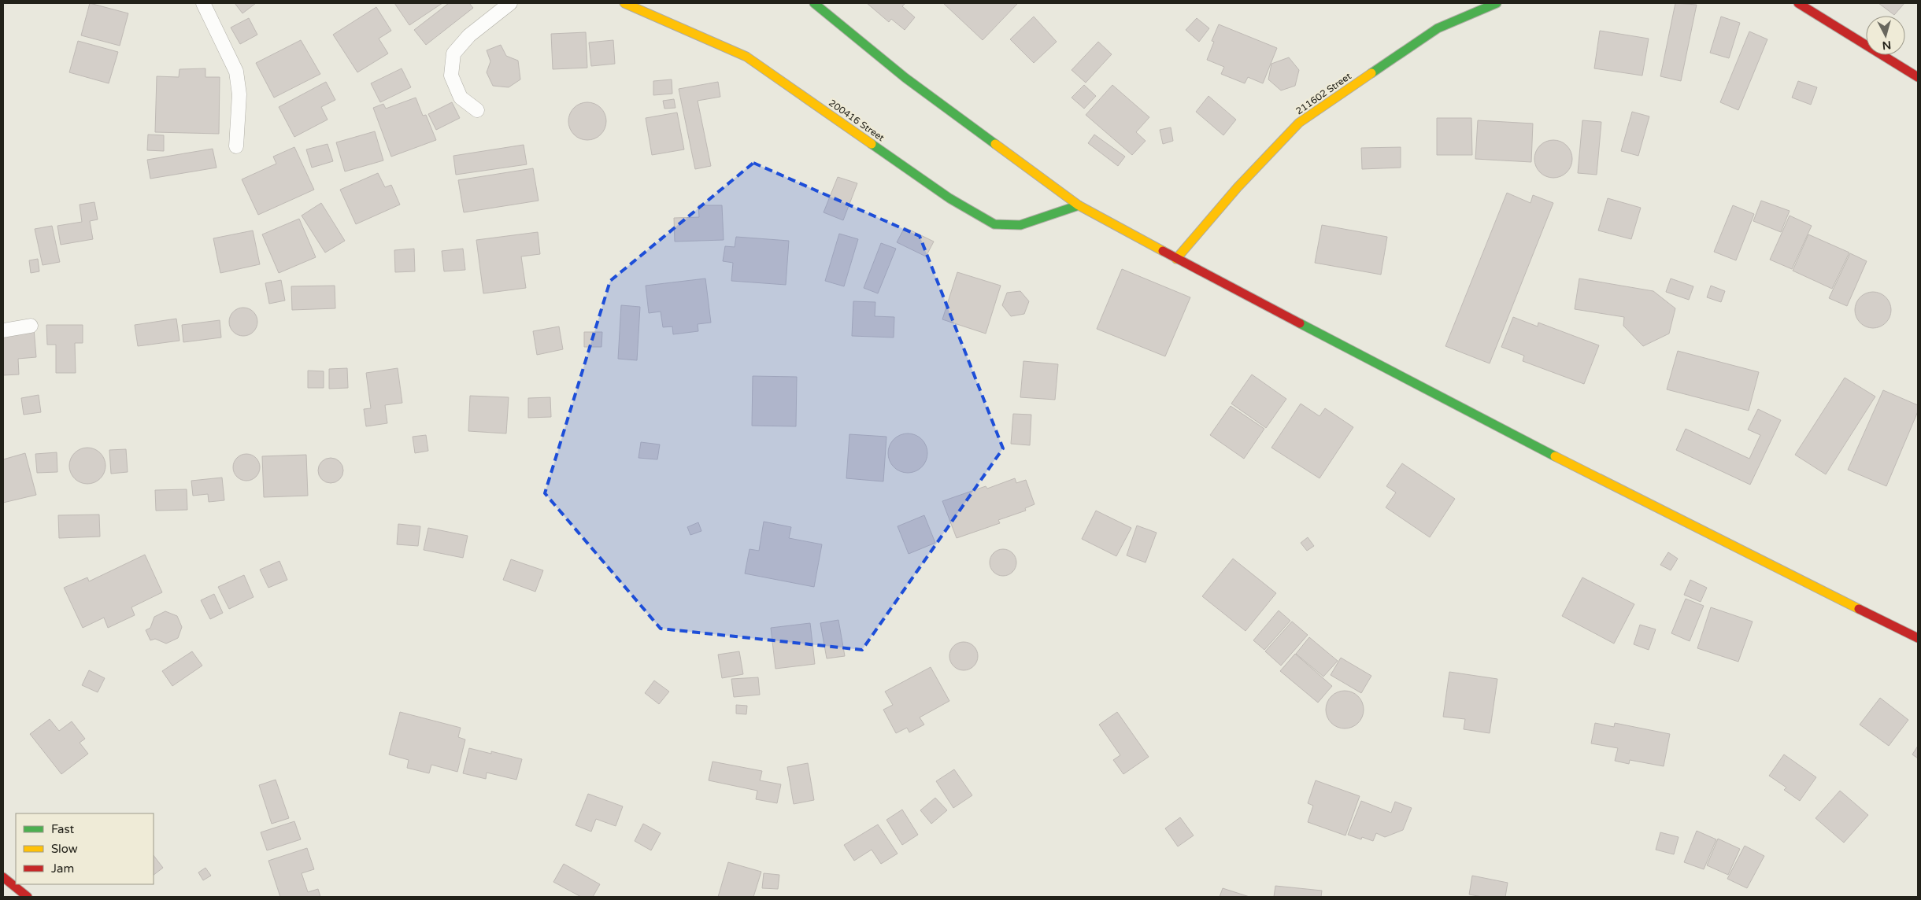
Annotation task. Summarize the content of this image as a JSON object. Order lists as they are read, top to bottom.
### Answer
{
  "streets": {
    "street": ["211602 Street", "200416 Street"]
  },
  "legend": ["Fast", "Slow", "Jam"],
  "north": "bottom"
}
